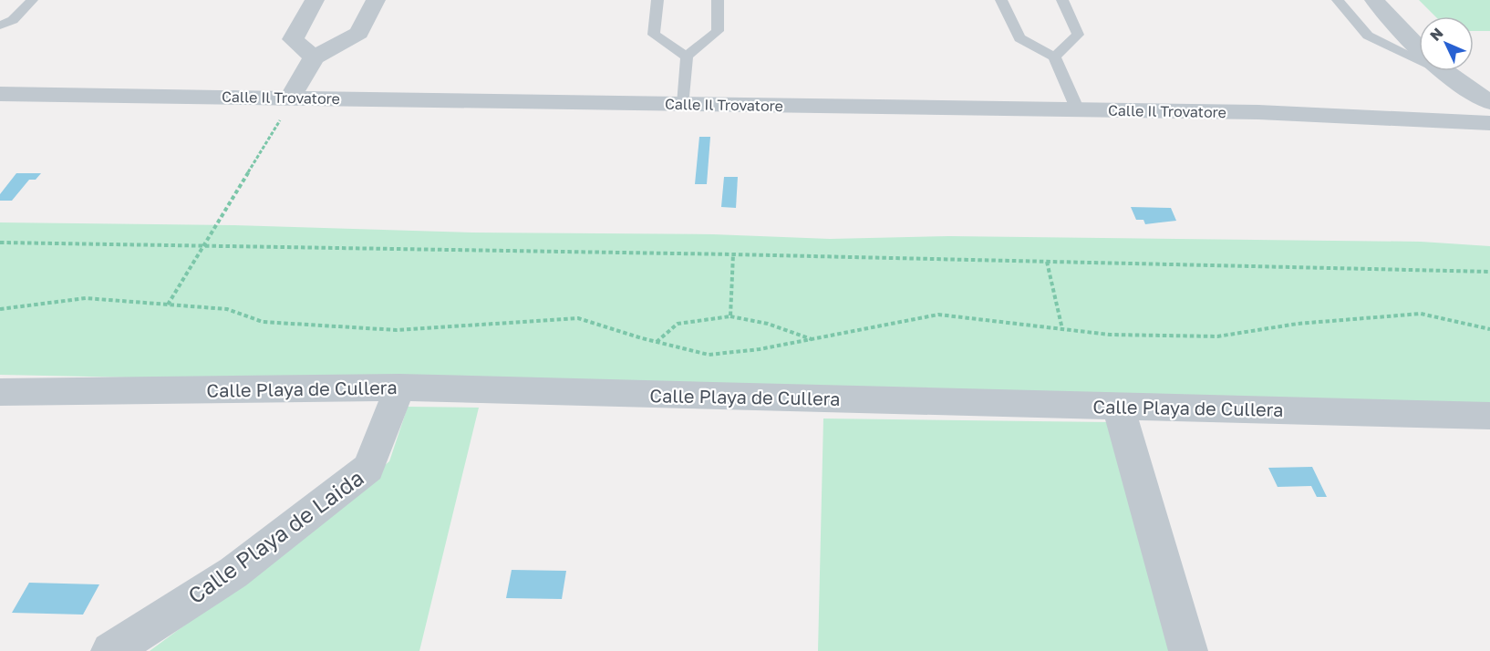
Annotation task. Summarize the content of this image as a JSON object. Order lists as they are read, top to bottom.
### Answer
{
  "streets": {
    "street": ["Calle Il Trovatore", "Calle Playa de Cullera", "Calle Playa de Laida"]
  },
  "crossings": [
    ["Calle Playa de Cullera", "Calle Playa de Laida"]
  ],
  "north": "top left"
}
